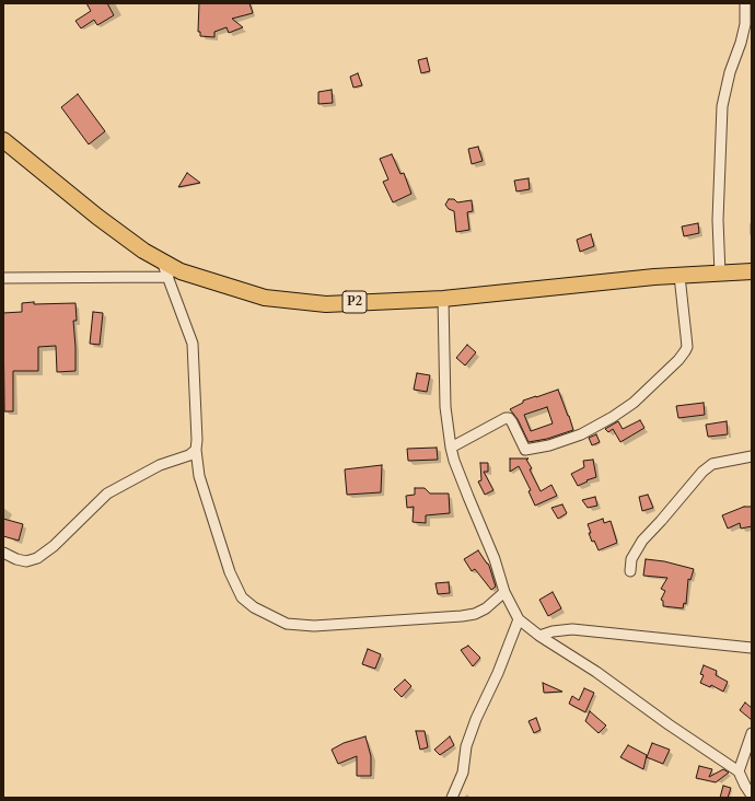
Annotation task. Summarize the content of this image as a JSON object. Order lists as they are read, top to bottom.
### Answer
{
  "streets": {
    "main road": ["P2"]
  }
}
